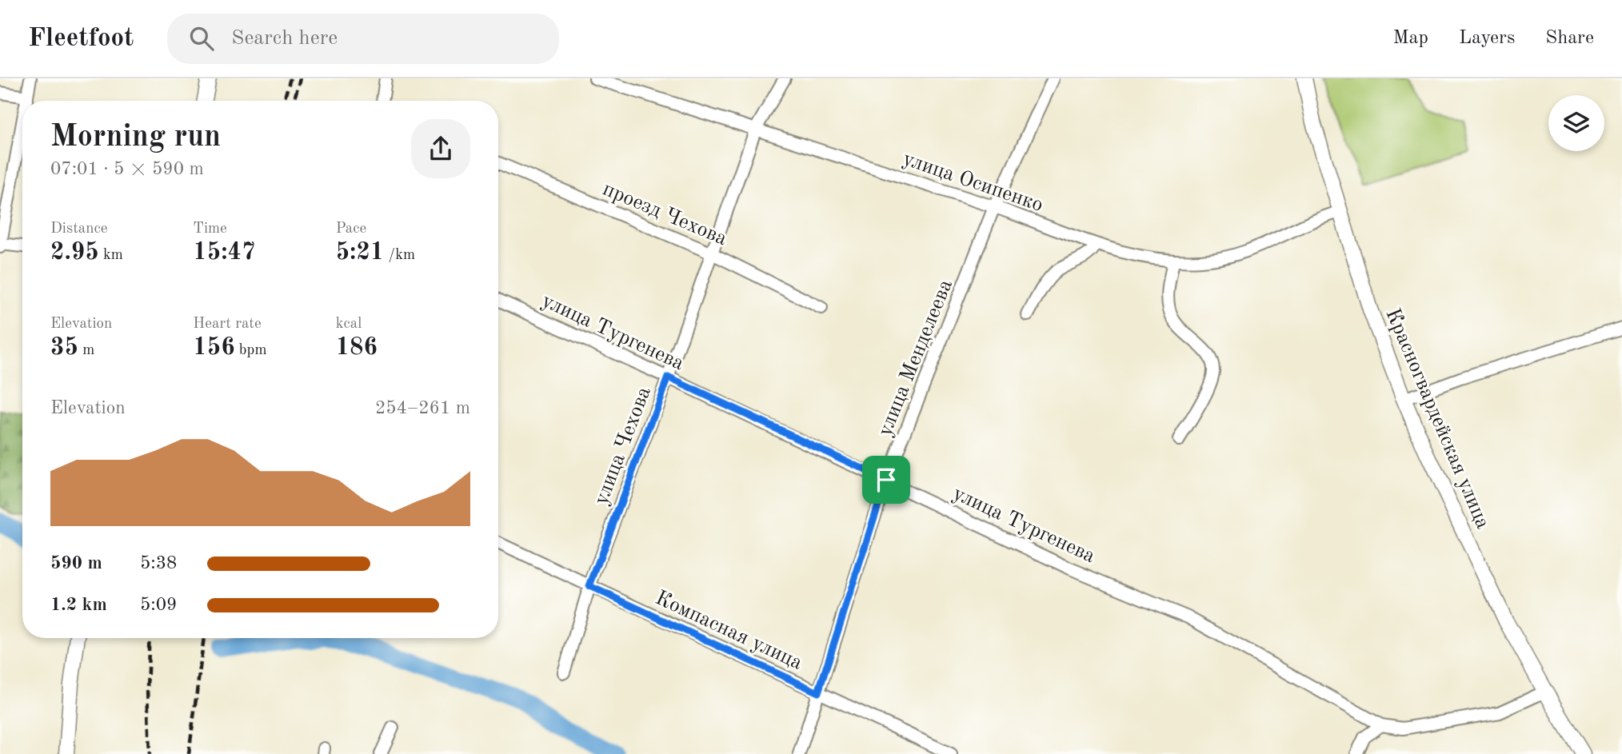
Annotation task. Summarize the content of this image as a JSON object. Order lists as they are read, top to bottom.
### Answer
{
  "streets": {
    "main road": ["Красногвардейская улица"],
    "street": [
      "улица Осипенко",
      "проезд Чехова",
      "улица Тургенева",
      "улица Менделеева",
      "улица Чехова",
      "Компасная улица"
    ]
  },
  "crossings": [
    ["улица Осипенко", "улица Менделеева"],
    ["улица Осипенко", "Красногвардейская улица"],
    ["улица Осипенко", "улица Чехова"],
    ["проезд Чехова", "улица Чехова"],
    ["улица Тургенева", "улица Менделеева"],
    ["улица Тургенева", "Красногвардейская улица"],
    ["улица Тургенева", "улица Чехова"],
    ["улица Менделеева", "Компасная улица"],
    ["улица Чехова", "Компасная улица"]
  ],
  "page": {
    "header": "Fleetfoot",
    "search": "Search here",
    "nav": ["Map", "Layers", "Share"],
    "heading": ["Morning run", "07:01 · 5 × 590 m"],
    "stats": [
      ["Distance", "2.95 km"],
      ["Time", "15:47"],
      ["Pace", "5:21 /km"],
      ["Elevation", "35 m"],
      ["Heart rate", "156 bpm"],
      ["kcal", "186"]
    ],
    "chart": ["Elevation", "254–261 m"],
    "list": [
      {
        "name": "590 m",
        "note": "5:38"
      },
      {
        "name": "1.2 km",
        "note": "5:09"
      }
    ]
  }
}
